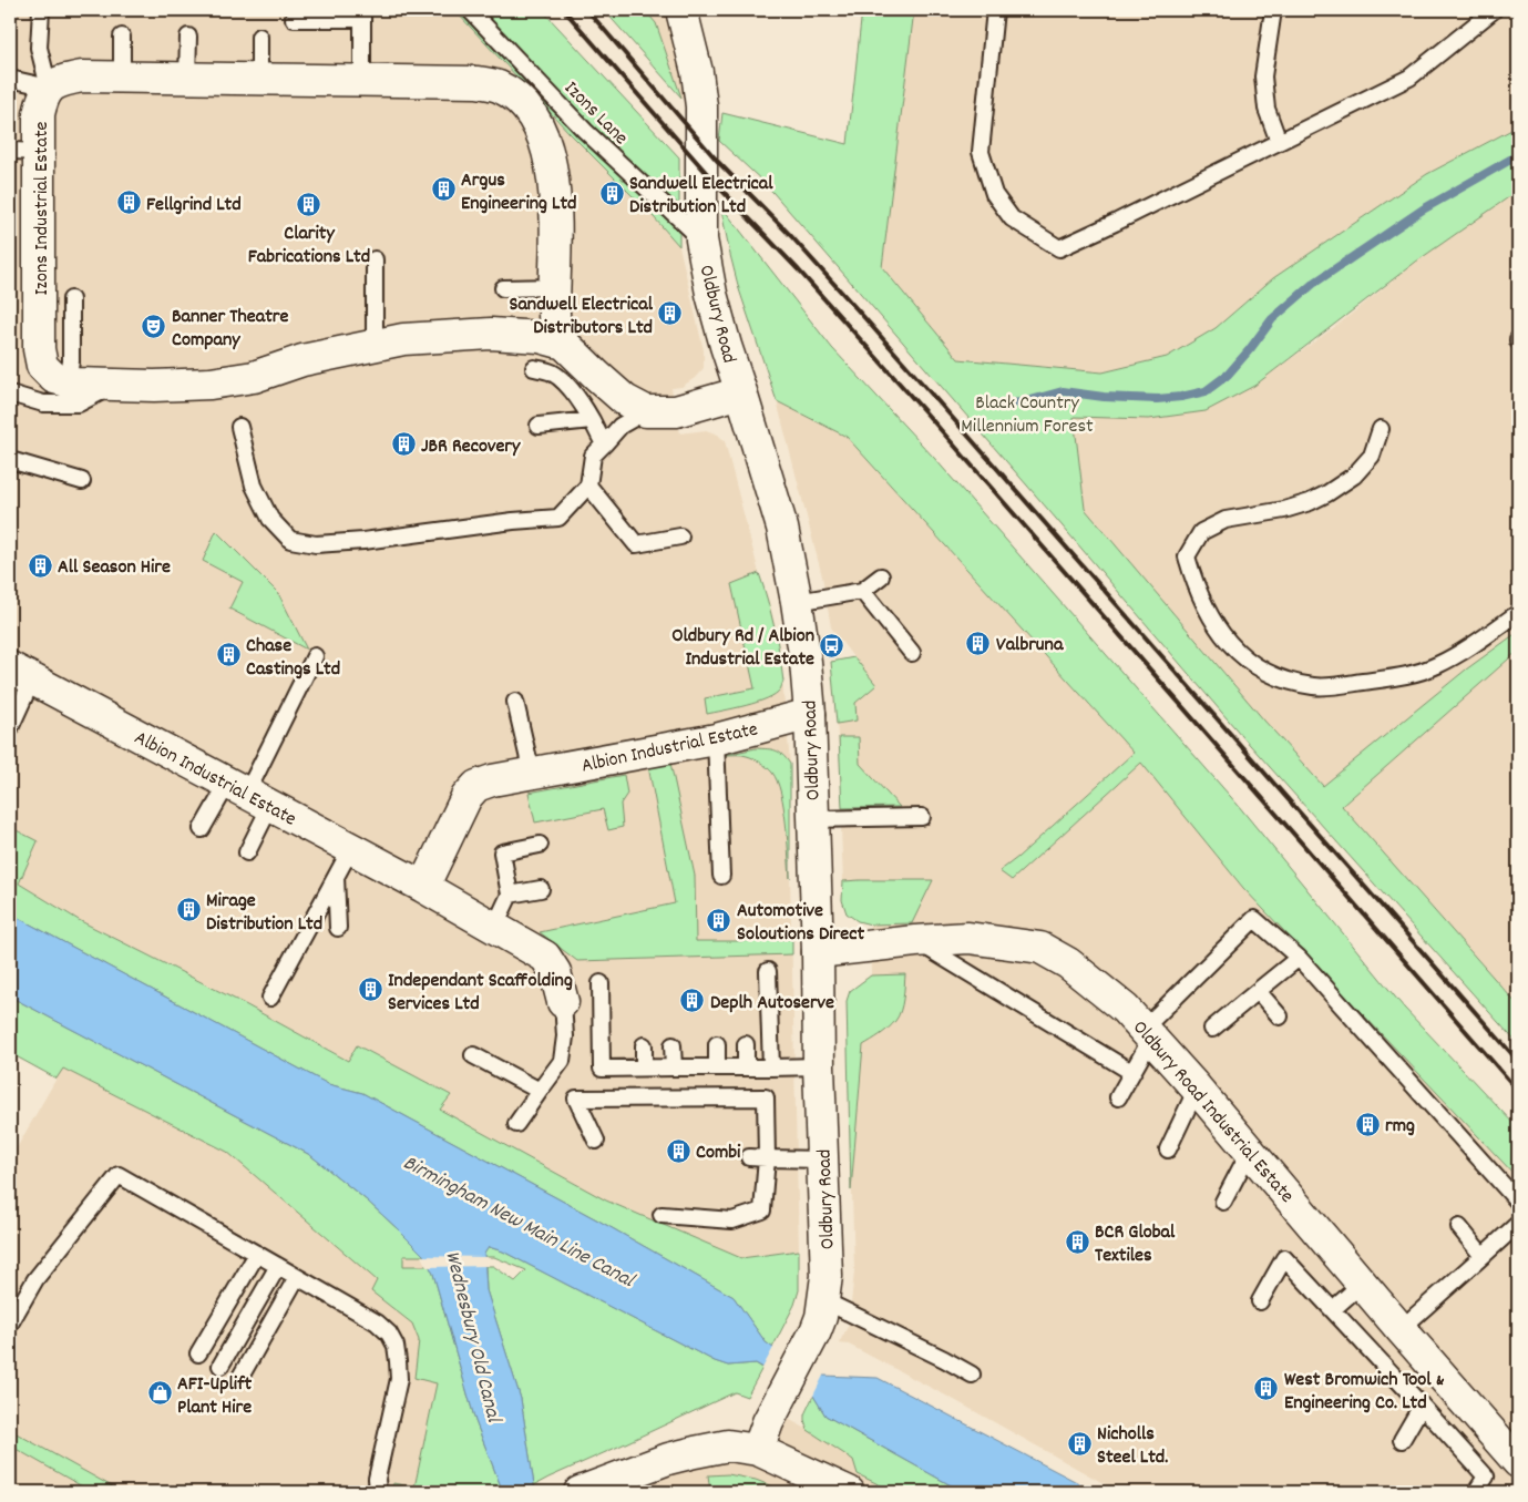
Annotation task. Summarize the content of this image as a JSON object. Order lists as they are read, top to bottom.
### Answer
{
  "streets": {
    "street": [
      "Izons Industrial Estate",
      "Oldbury Road",
      "Albion Industrial Estate",
      "Oldbury Road Industrial Estate"
    ],
    "lane": ["Izons Lane"]
  },
  "crossings": [
    ["Izons Lane", "Oldbury Road"],
    ["Izons Industrial Estate", "Oldbury Road"],
    ["Oldbury Road", "Albion Industrial Estate"],
    ["Oldbury Road", "Oldbury Road Industrial Estate"]
  ],
  "water": ["Birmingham New Main Line Canal", "Wednesbury Old Canal"],
  "parks": ["Black Country Millennium Forest"],
  "places": {
    "building": [
      "Argus Engineering Ltd",
      "Sandwell Electrical Distribution Ltd",
      "Fellgrind Ltd",
      "Clarity Fabrications Ltd",
      "Sandwell Electrical Distributors Ltd",
      "JBR Recovery",
      "All Season Hire",
      "Valbruna",
      "Chase Castings Ltd",
      "Mirage Distribution Ltd",
      "Automotive Soloutions Direct",
      "Independant Scaffolding Services Ltd",
      "Deplh Autoserve",
      "rmg",
      "Combi",
      "BCR Global Textiles",
      "West Bromwich Tool & Engineering Co. Ltd",
      "Nicholls Steel Ltd."
    ],
    "theatre": ["Banner Theatre Company"],
    "bus stop": ["Oldbury Rd / Albion Industrial Estate"],
    "shop": ["AFI-Uplift Plant Hire"]
  }
}
